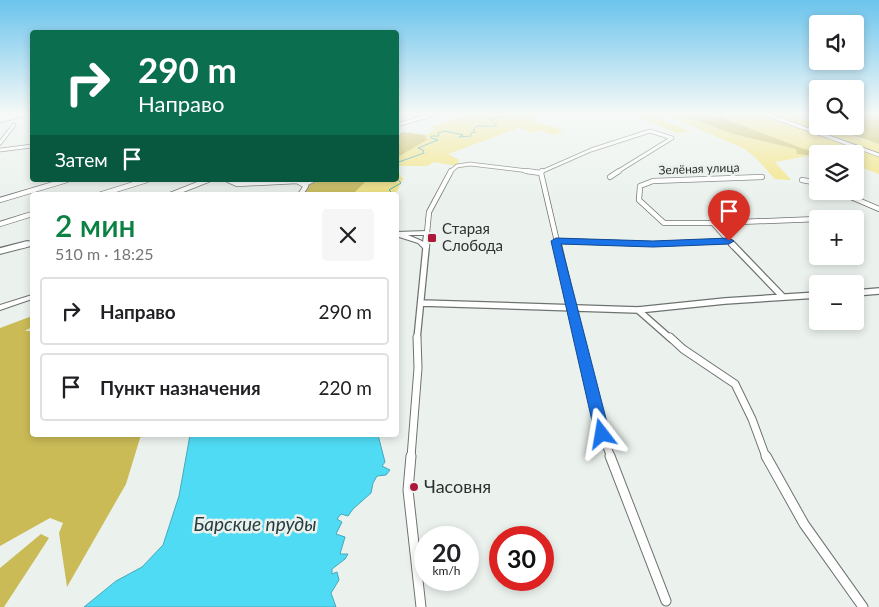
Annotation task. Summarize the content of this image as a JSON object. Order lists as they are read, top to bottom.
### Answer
{
  "streets": {
    "street": ["Зелёная улица"]
  },
  "water": ["Барские пруды"],
  "places": {
    "transit": ["Старая Слобода"],
    "other": ["Часовня"]
  },
  "page": {
    "map_buttons": ["+", "−"],
    "turn": ["290 m", "Направо"],
    "then": "Затем",
    "heading": ["2 мин", "510 m · 18:25"],
    "list": [
      {
        "name": "Направо",
        "value": "290 m"
      },
      {
        "name": "Пункт назначения",
        "value": "220 m"
      }
    ],
    "speed": "20 km/h",
    "limit": "30"
  }
}
